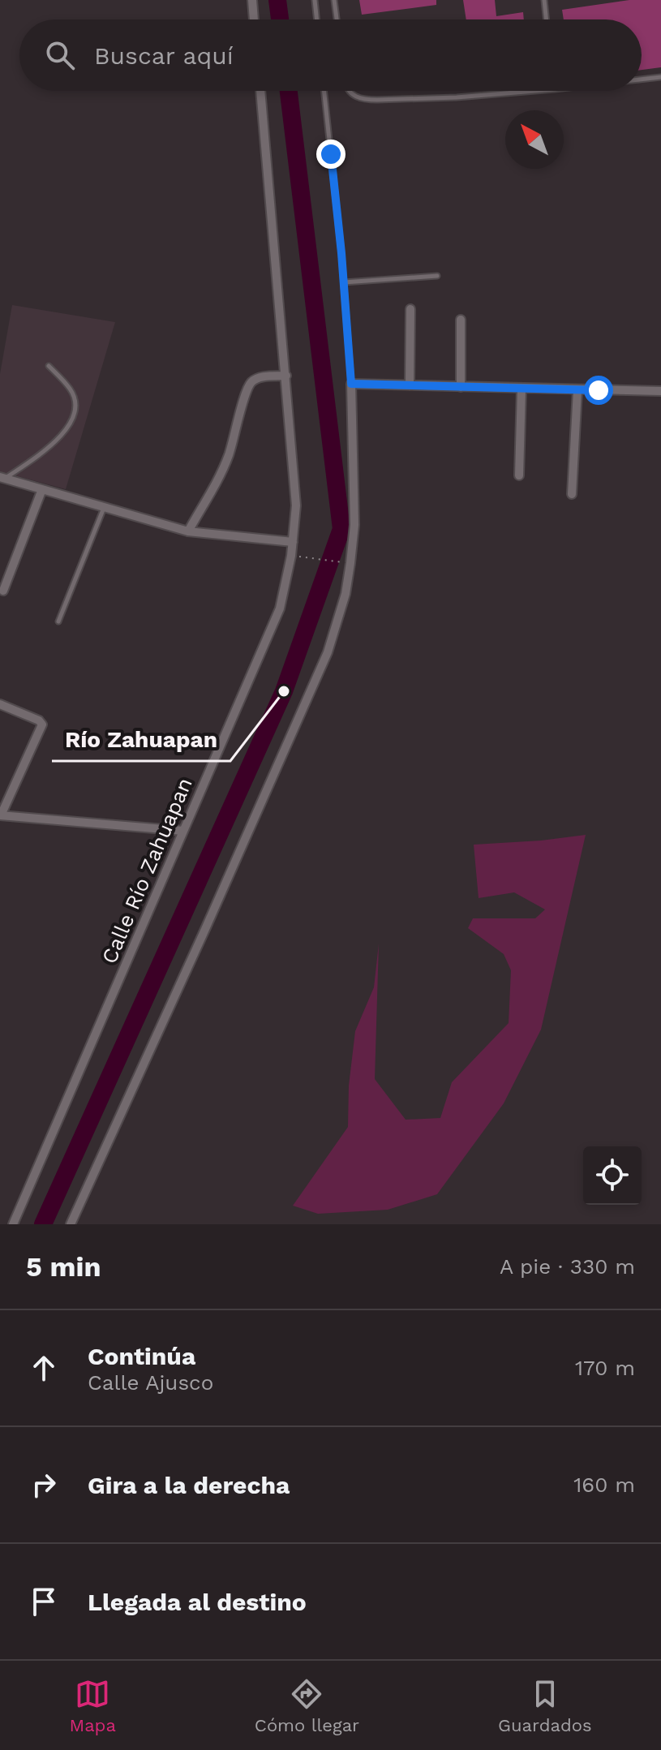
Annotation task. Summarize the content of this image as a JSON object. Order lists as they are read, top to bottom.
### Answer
{
  "streets": {
    "street": ["Calle Río Zahuapan"]
  },
  "places": ["Río Zahuapan"],
  "north": "top left",
  "page": {
    "search": "Buscar aquí",
    "heading": ["5 min", "A pie · 330 m"],
    "list": [
      ["Continúa", "Calle Ajusco", "170 m"],
      ["Gira a la derecha", "160 m"],
      "Llegada al destino"
    ],
    "nav": ["Mapa", "Cómo llegar", "Guardados"]
  }
}
